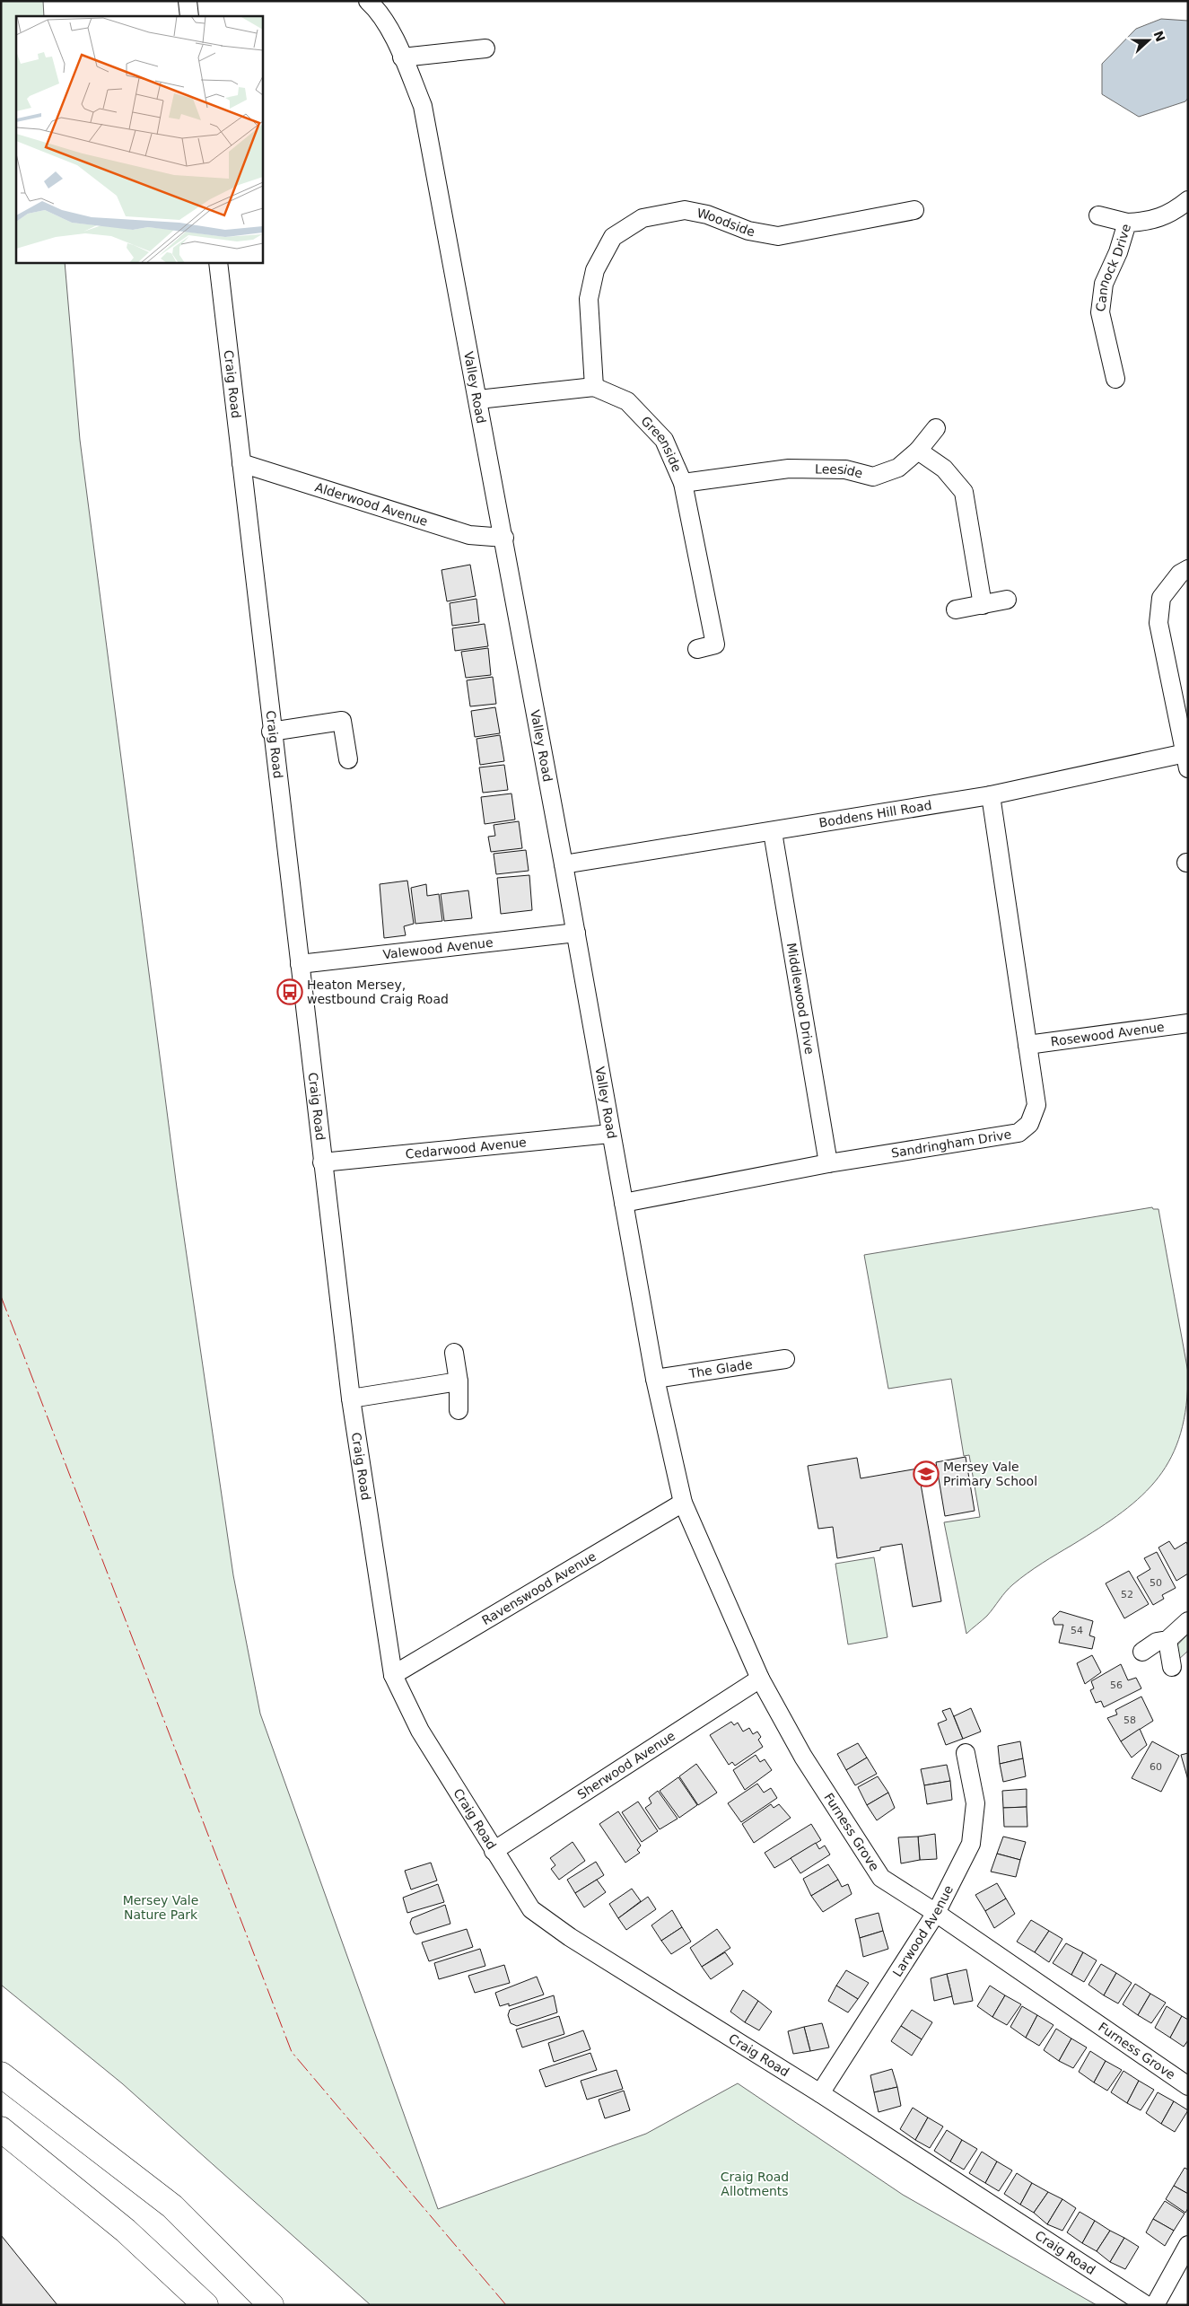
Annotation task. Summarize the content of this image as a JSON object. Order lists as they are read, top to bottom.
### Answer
{
  "streets": {
    "street": [
      "Woodside",
      "Cannock Drive",
      "Craig Road",
      "Valley Road",
      "Greenside",
      "Leeside",
      "Alderwood Avenue",
      "Boddens Hill Road",
      "Valewood Avenue",
      "Middlewood Drive",
      "Rosewood Avenue",
      "Sandringham Drive",
      "Cedarwood Avenue",
      "The Glade",
      "Ravenswood Avenue",
      "Sherwood Avenue",
      "Furness Grove",
      "Larwood Avenue"
    ]
  },
  "crossings": [
    ["Woodside", "Greenside"],
    ["Craig Road", "Alderwood Avenue"],
    ["Craig Road", "Valewood Avenue"],
    ["Craig Road", "Cedarwood Avenue"],
    ["Craig Road", "Ravenswood Avenue"],
    ["Craig Road", "Sherwood Avenue"],
    ["Craig Road", "Larwood Avenue"],
    ["Valley Road", "Greenside"],
    ["Valley Road", "Alderwood Avenue"],
    ["Valley Road", "Boddens Hill Road"],
    ["Valley Road", "Valewood Avenue"],
    ["Valley Road", "Sandringham Drive"],
    ["Valley Road", "Cedarwood Avenue"],
    ["Valley Road", "The Glade"],
    ["Valley Road", "Ravenswood Avenue"],
    ["Valley Road", "Furness Grove"],
    ["Greenside", "Leeside"],
    ["Boddens Hill Road", "Middlewood Drive"],
    ["Boddens Hill Road", "Sandringham Drive"],
    ["Middlewood Drive", "Sandringham Drive"],
    ["Rosewood Avenue", "Sandringham Drive"],
    ["Ravenswood Avenue", "Furness Grove"],
    ["Sherwood Avenue", "Furness Grove"],
    ["Furness Grove", "Larwood Avenue"]
  ],
  "parks": ["Mersey Vale Nature Park", "Craig Road Allotments"],
  "places": {
    "bus stop": ["Heaton Mersey, westbound Craig Road"],
    "school or university": ["Mersey Vale Primary School"]
  },
  "house_numbers": [
    "50",
    "52",
    "54",
    "56",
    "58",
    "60"
  ],
  "north": "right"
}
